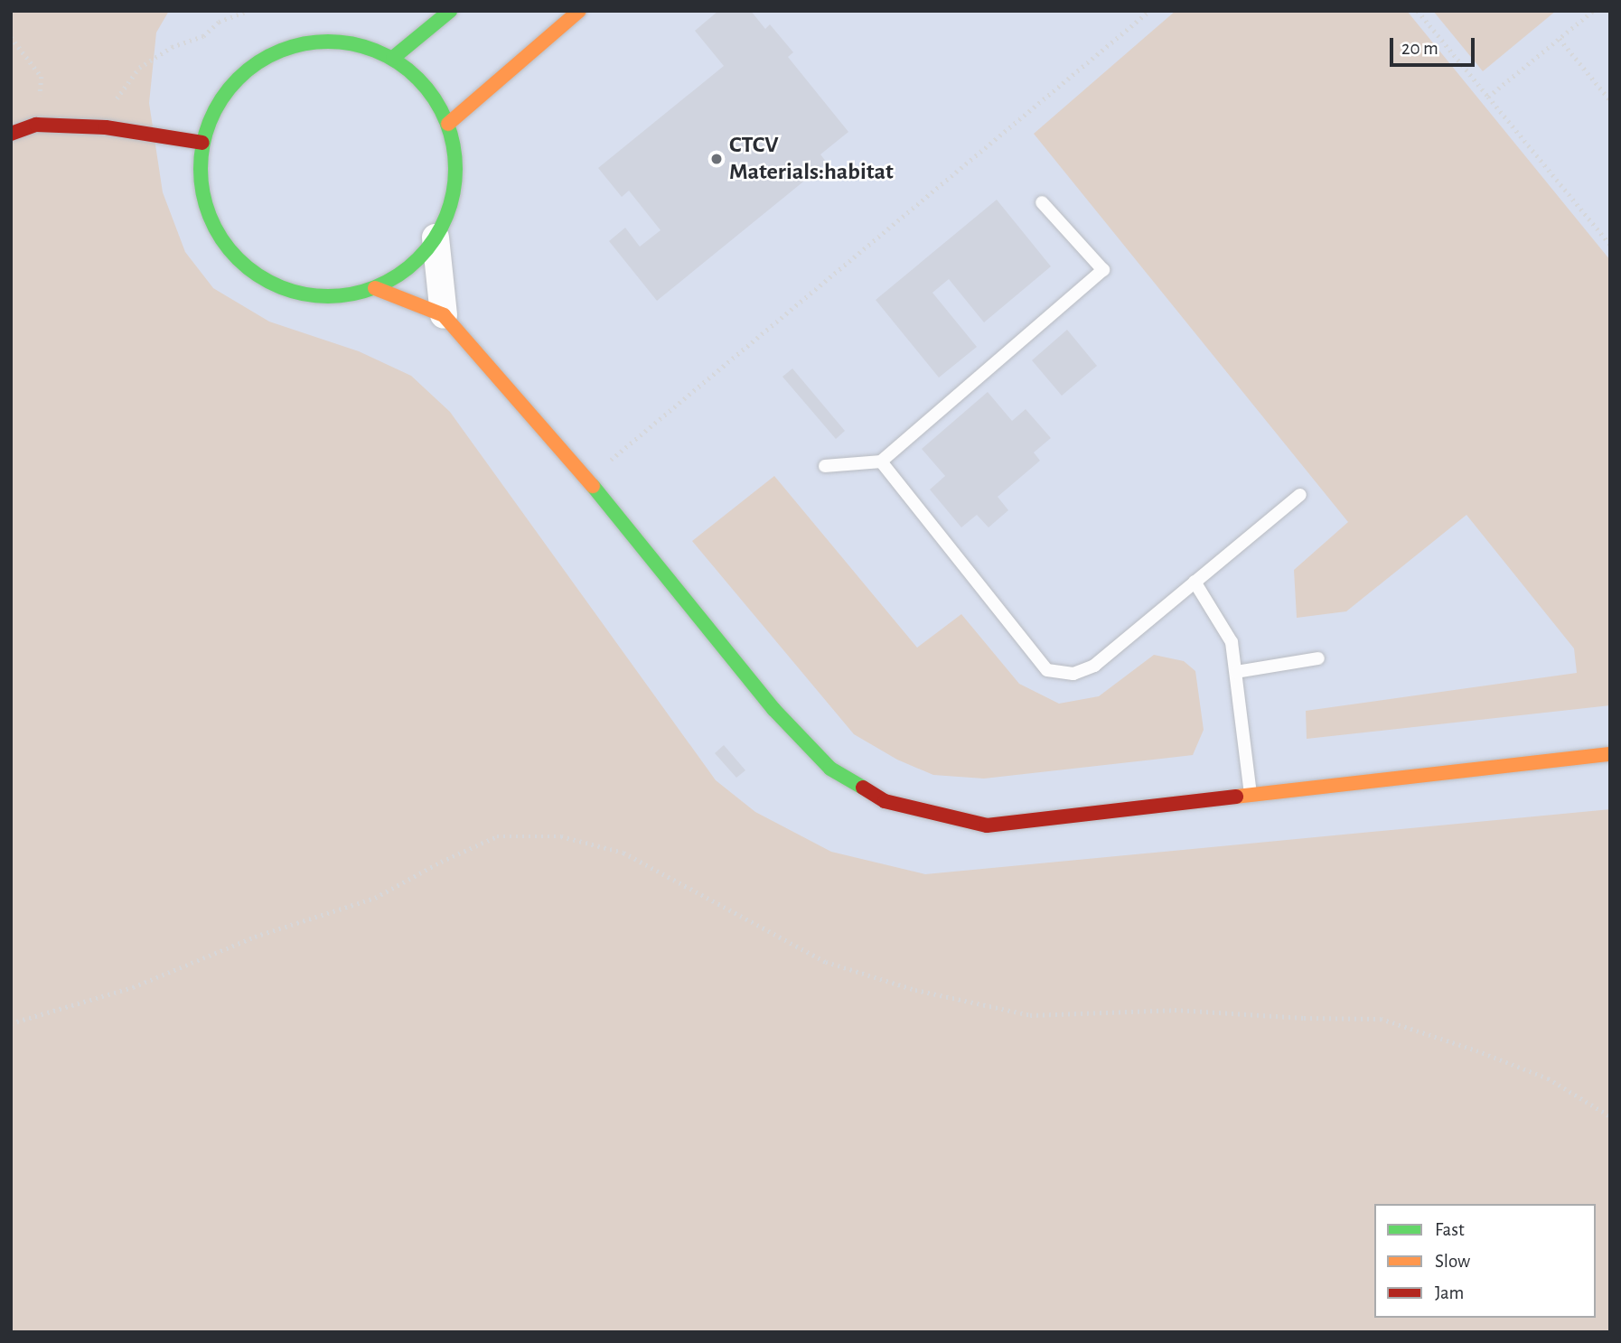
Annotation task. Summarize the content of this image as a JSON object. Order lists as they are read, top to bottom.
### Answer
{
  "places": ["CTCV Materials:habitat"],
  "legend": ["Fast", "Slow", "Jam"],
  "scale_bar": "20 m"
}
